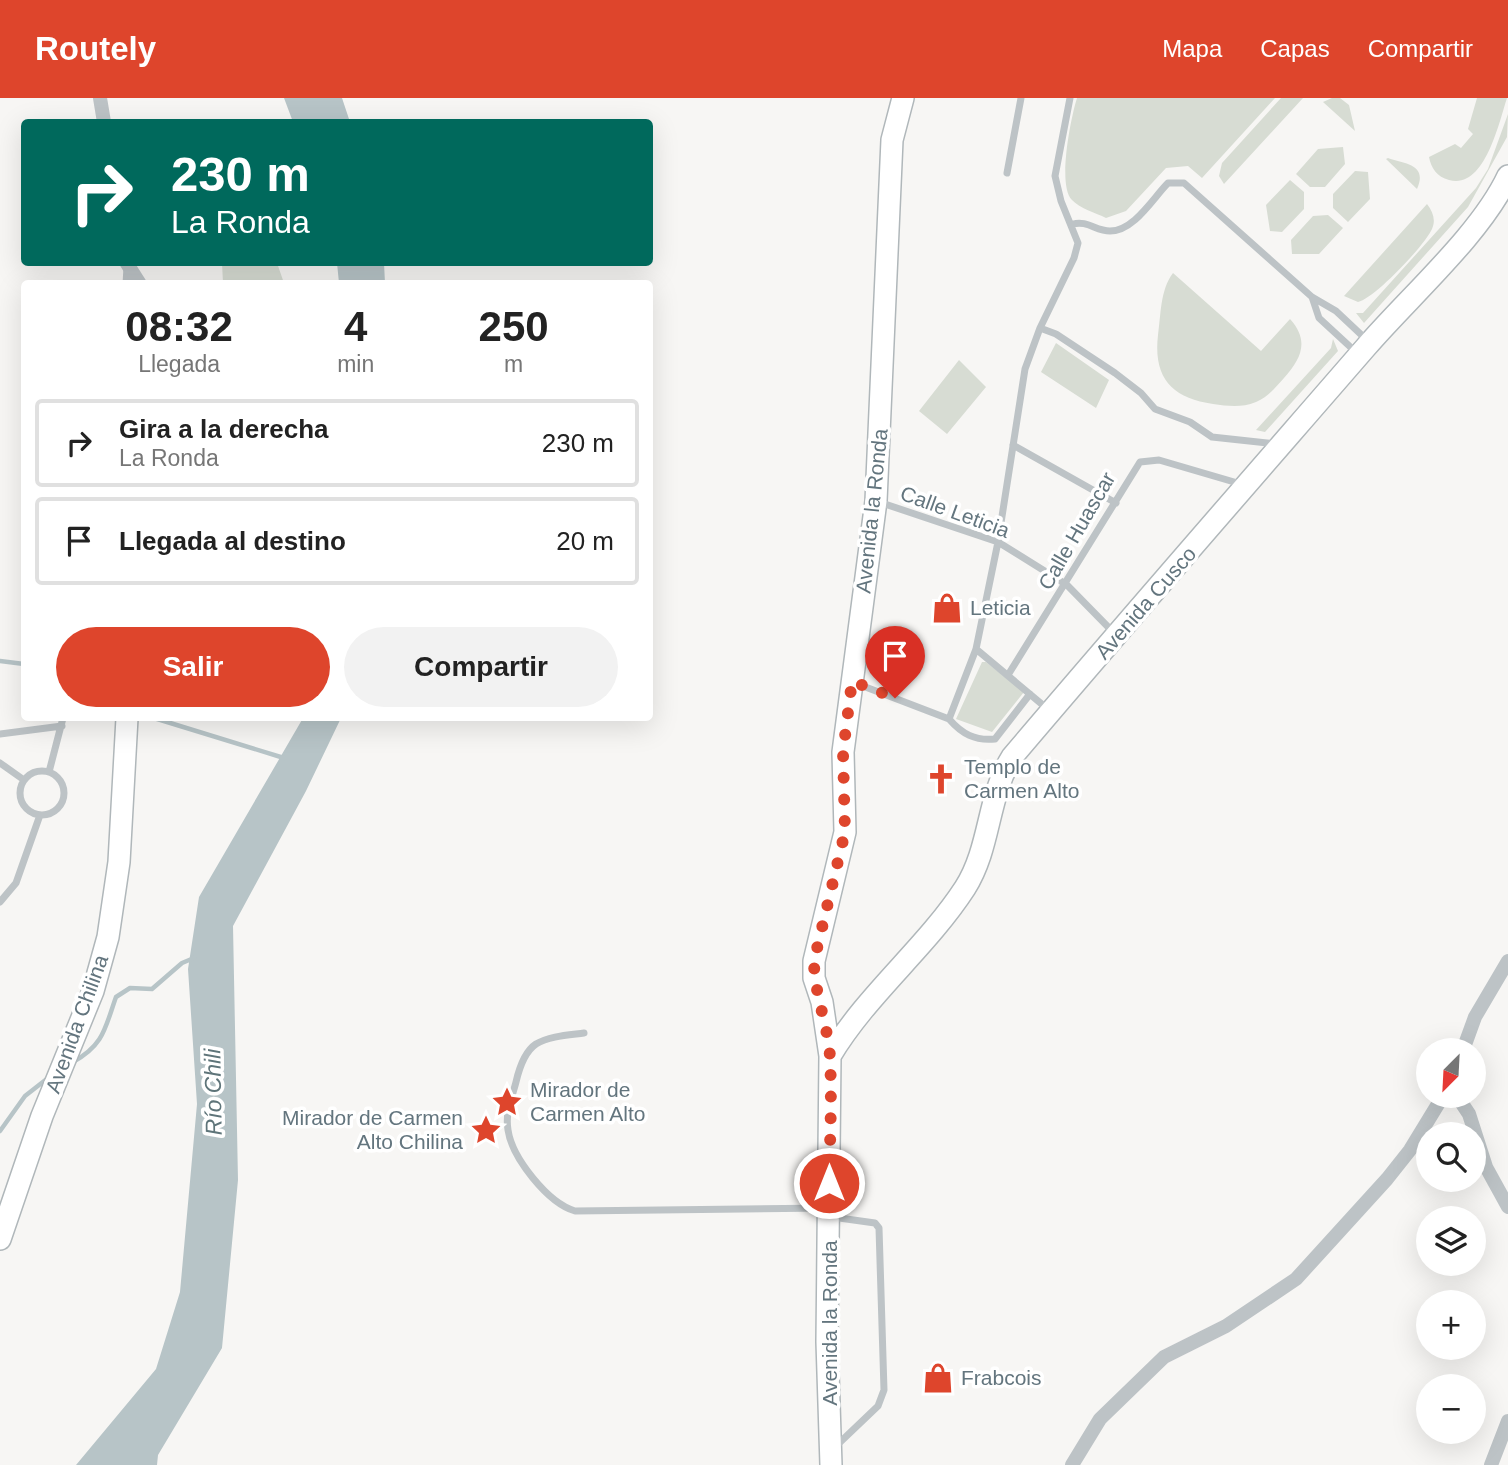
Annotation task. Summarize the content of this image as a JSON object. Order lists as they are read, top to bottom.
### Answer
{
  "streets": {
    "street": ["Avenida la Ronda", "Avenida Cusco", "Avenida Chilina"],
    "lane": ["Calle Leticia", "Calle Huascar"]
  },
  "crossings": [
    ["Avenida la Ronda", "Calle Leticia"],
    ["Avenida la Ronda", "Avenida Cusco"],
    ["Calle Leticia", "Calle Huascar"],
    ["Calle Leticia", "Avenida Cusco"],
    ["Calle Huascar", "Avenida Cusco"]
  ],
  "water": ["Río Chili"],
  "places": {
    "shop": ["Leticia", "Frabcois"],
    "church": ["Templo de Carmen Alto"],
    "place": ["Mirador de Carmen Alto", "Mirador de Carmen Alto Chilina"]
  },
  "north": "bottom left",
  "page": {
    "header": "Routely",
    "nav": ["Mapa", "Capas", "Compartir"],
    "turn": ["230 m", "La Ronda"],
    "eta": [
      "08:32",
      "Llegada",
      "4",
      "min",
      "250",
      "m"
    ],
    "list": [
      {
        "name": "Gira a la derecha",
        "note": "La Ronda",
        "value": "230 m"
      },
      {
        "name": "Llegada al destino",
        "value": "20 m"
      }
    ],
    "buttons": ["Salir", "Compartir"],
    "map_buttons": ["+", "−"]
  }
}
